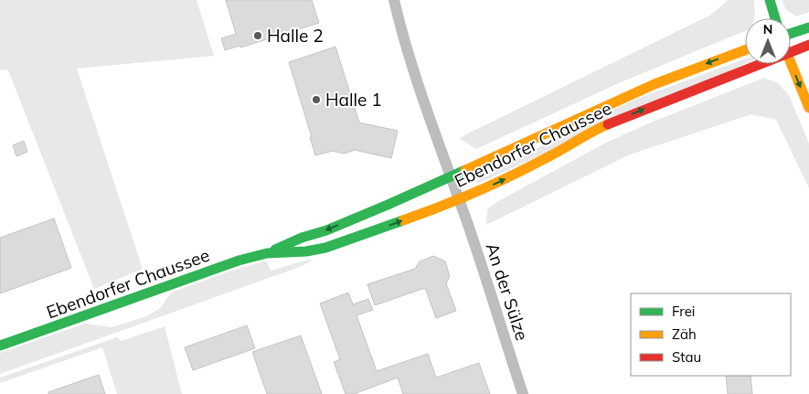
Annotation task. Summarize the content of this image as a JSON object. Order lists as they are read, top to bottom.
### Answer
{
  "streets": {
    "main road": ["Ebendorfer Chaussee"],
    "street": ["An der Sülze"]
  },
  "crossings": [
    ["Ebendorfer Chaussee", "An der Sülze"]
  ],
  "places": ["Halle 2", "Halle 1"],
  "legend": ["Frei", "Zäh", "Stau"],
  "north": "top"
}
